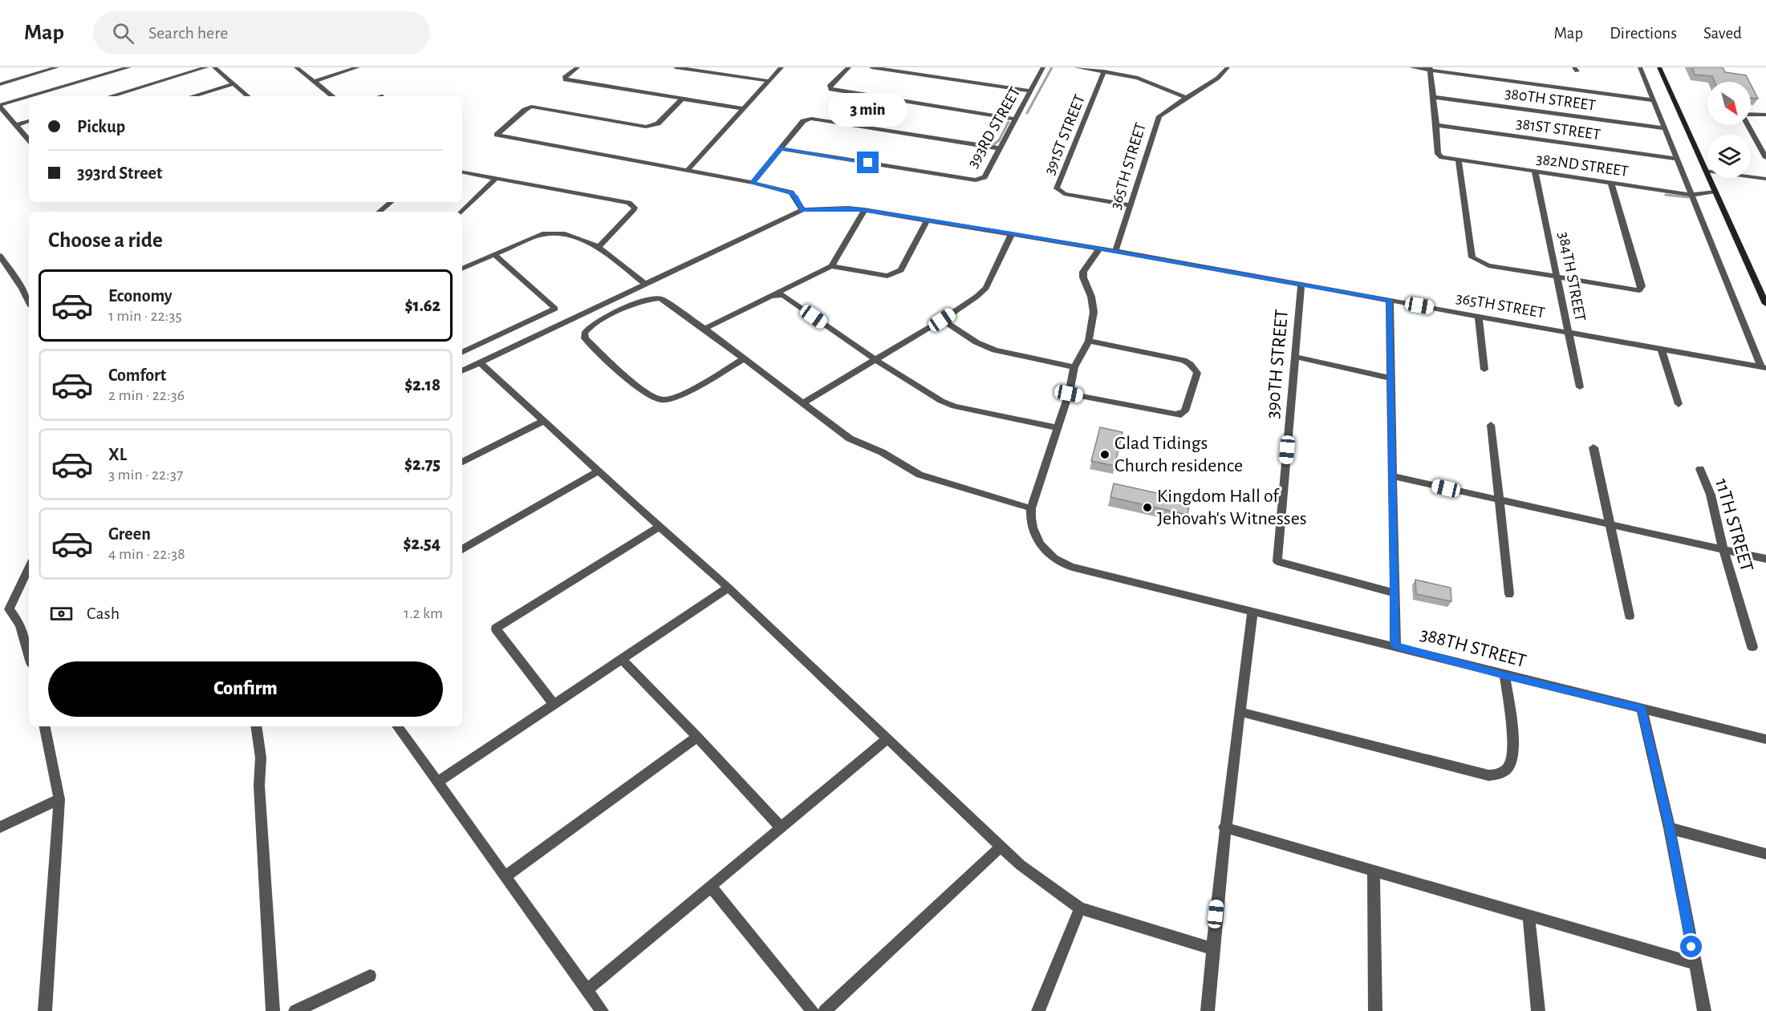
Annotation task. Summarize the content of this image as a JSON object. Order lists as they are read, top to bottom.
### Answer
{
  "streets": {
    "street": [
      "380TH STREET",
      "393RD STREET",
      "381ST STREET",
      "391ST STREET",
      "382ND STREET",
      "365TH STREET",
      "384TH STREET",
      "390TH STREET",
      "11TH STREET",
      "388TH STREET"
    ]
  },
  "crossings": [
    ["381ST STREET", "382ND STREET"],
    ["391ST STREET", "365TH STREET"],
    ["382ND STREET", "384TH STREET"],
    ["365TH STREET", "384TH STREET"],
    ["365TH STREET", "390TH STREET"],
    ["365TH STREET", "388TH STREET"],
    ["390TH STREET", "388TH STREET"]
  ],
  "places": ["Glad Tidings Church residence", "Kingdom Hall of Jehovah's Witnesses"],
  "north": "bottom right",
  "page": {
    "header": "Map",
    "search": "Search here",
    "nav": ["Map", "Directions", "Saved"],
    "bubble": "3 min",
    "banner": ["Pickup", "393rd Street"],
    "heading": "Choose a ride",
    "list": [
      {
        "name": "Economy",
        "note": "1 min · 22:35",
        "value": "$1.62"
      },
      {
        "name": "Comfort",
        "note": "2 min · 22:36",
        "value": "$2.18"
      },
      {
        "name": "XL",
        "note": "3 min · 22:37",
        "value": "$2.75"
      },
      {
        "name": "Green",
        "note": "4 min · 22:38",
        "value": "$2.54"
      }
    ],
    "pay": ["Cash", "1.2 km"],
    "buttons": "Confirm"
  }
}
